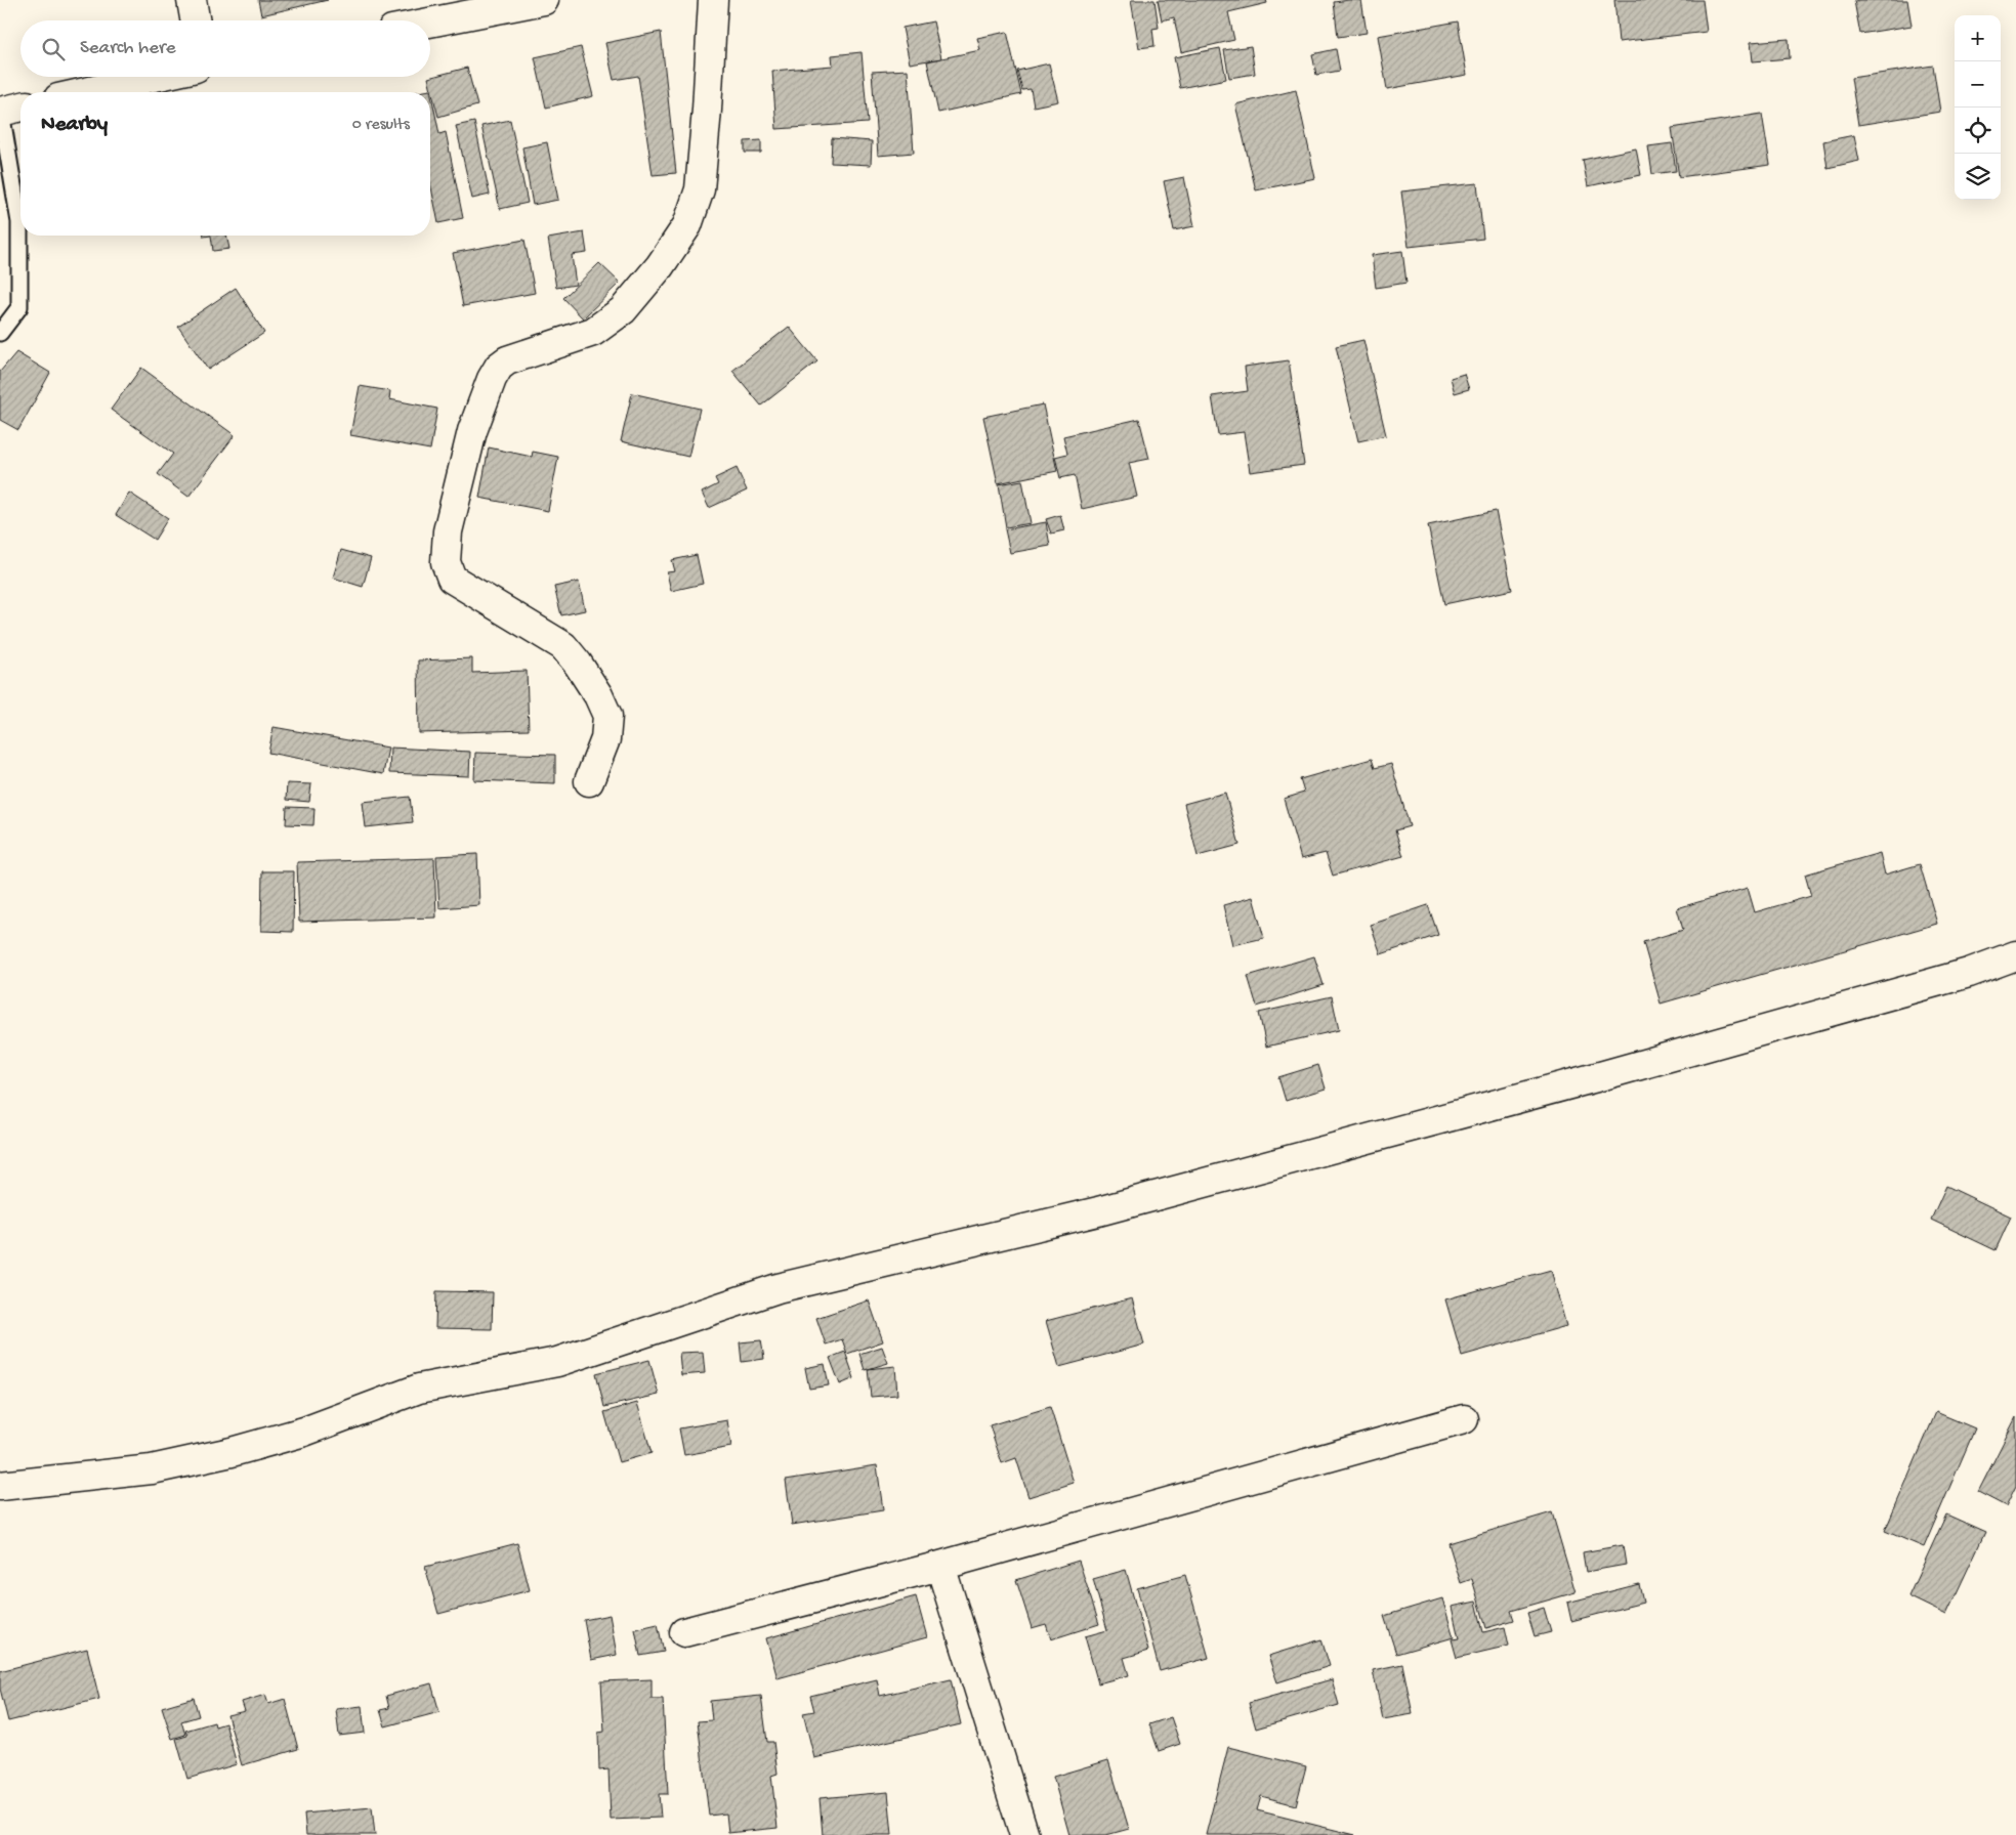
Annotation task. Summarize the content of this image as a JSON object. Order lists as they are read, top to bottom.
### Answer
{
  "page": {
    "map_buttons": ["+", "−"],
    "search": "Search here",
    "heading": ["Nearby", "0 results"]
  }
}
